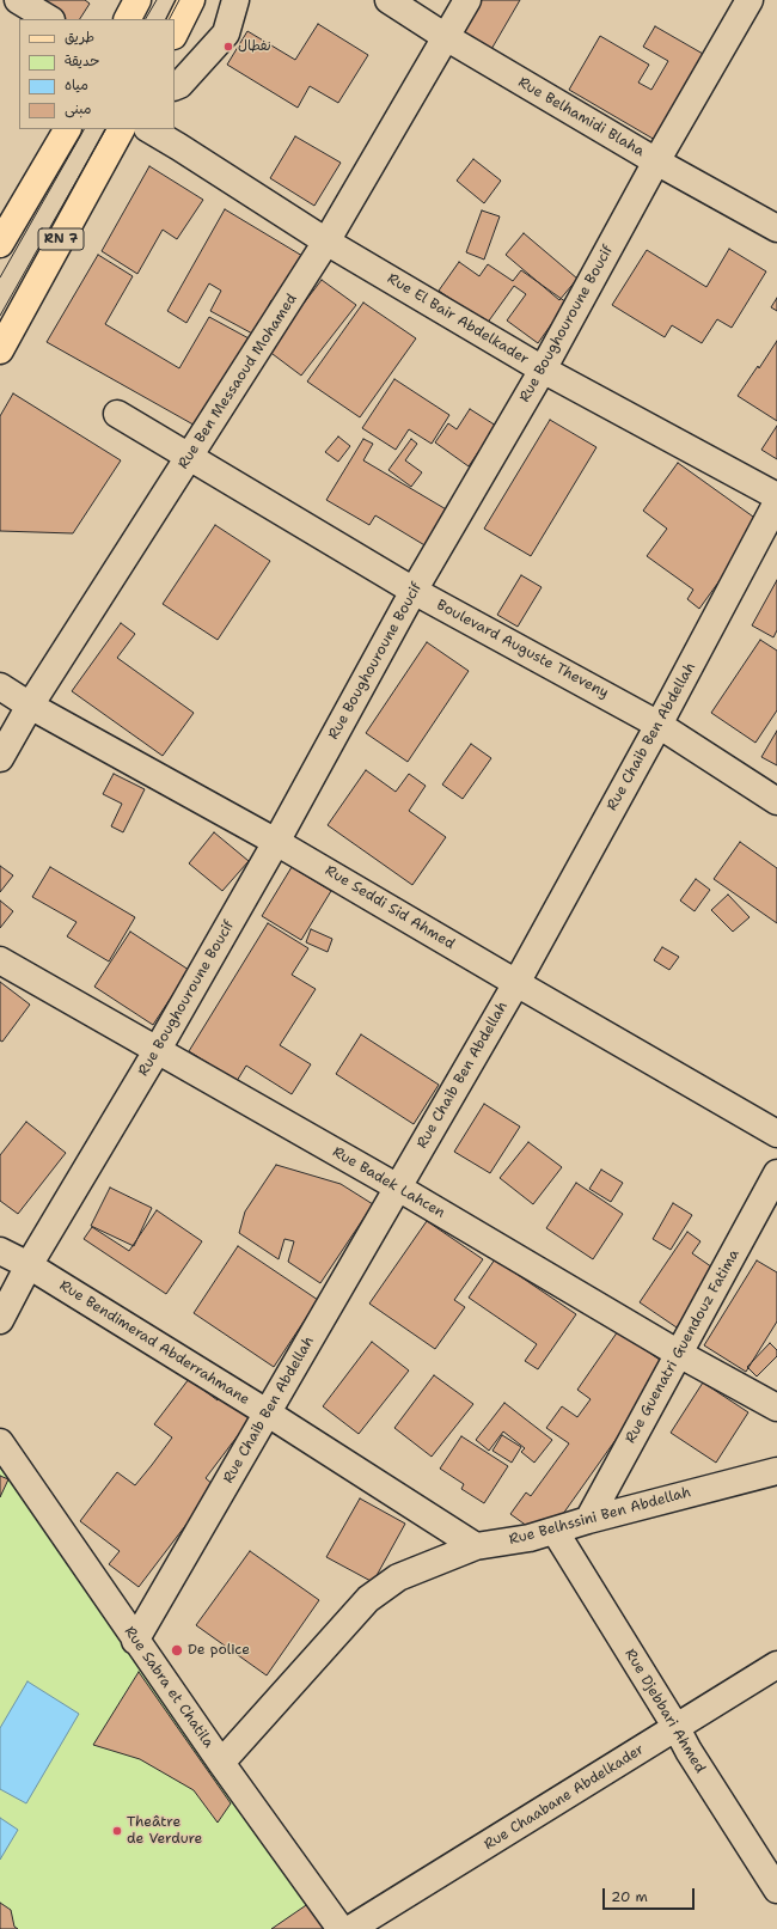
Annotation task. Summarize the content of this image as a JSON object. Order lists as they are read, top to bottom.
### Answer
{
  "streets": {
    "main road": ["RN 7"],
    "street": [
      "Rue Belhamidi Blaha",
      "Rue El Bair Abdelkader",
      "Rue Boughouroune Boucif",
      "Rue Ben Messaoud Mohamed",
      "Boulevard Auguste Theveny",
      "Rue Chaib Ben Abdellah",
      "Rue Seddi Sid Ahmed",
      "Rue Badek Lahcen",
      "Rue Bendimerad Abderrahmane",
      "Rue Guenatri Guendouz Fatima",
      "Rue Belhssini Ben Abdellah",
      "Rue Sabra et Chatila",
      "Rue Djebbari Ahmed",
      "Rue Chaabane Abdelkader"
    ]
  },
  "crossings": [
    ["Rue Belhamidi Blaha", "Rue Boughouroune Boucif"],
    ["Rue Belhamidi Blaha", "Rue Ben Messaoud Mohamed"],
    ["Rue El Bair Abdelkader", "Rue Boughouroune Boucif"],
    ["Rue El Bair Abdelkader", "Rue Ben Messaoud Mohamed"],
    ["Rue Boughouroune Boucif", "Boulevard Auguste Theveny"],
    ["Rue Boughouroune Boucif", "Rue Seddi Sid Ahmed"],
    ["Rue Boughouroune Boucif", "Rue Badek Lahcen"],
    ["Rue Boughouroune Boucif", "Rue Bendimerad Abderrahmane"],
    ["Rue Ben Messaoud Mohamed", "Boulevard Auguste Theveny"],
    ["Rue Ben Messaoud Mohamed", "Rue Seddi Sid Ahmed"],
    ["Boulevard Auguste Theveny", "Rue Chaib Ben Abdellah"],
    ["Rue Chaib Ben Abdellah", "Rue Seddi Sid Ahmed"],
    ["Rue Chaib Ben Abdellah", "Rue Badek Lahcen"],
    ["Rue Chaib Ben Abdellah", "Rue Bendimerad Abderrahmane"],
    ["Rue Chaib Ben Abdellah", "Rue Sabra et Chatila"],
    ["Rue Badek Lahcen", "Rue Guenatri Guendouz Fatima"],
    ["Rue Bendimerad Abderrahmane", "Rue Belhssini Ben Abdellah"],
    ["Rue Guenatri Guendouz Fatima", "Rue Belhssini Ben Abdellah"],
    ["Rue Belhssini Ben Abdellah", "Rue Sabra et Chatila"],
    ["Rue Belhssini Ben Abdellah", "Rue Djebbari Ahmed"],
    ["Rue Djebbari Ahmed", "Rue Chaabane Abdelkader"]
  ],
  "places": ["نفطال", "De police", "Theâtre de Verdure"],
  "legend": [
    "طريق",
    "حديقة",
    "مياه",
    "مبنى"
  ],
  "scale_bar": "20 m"
}
